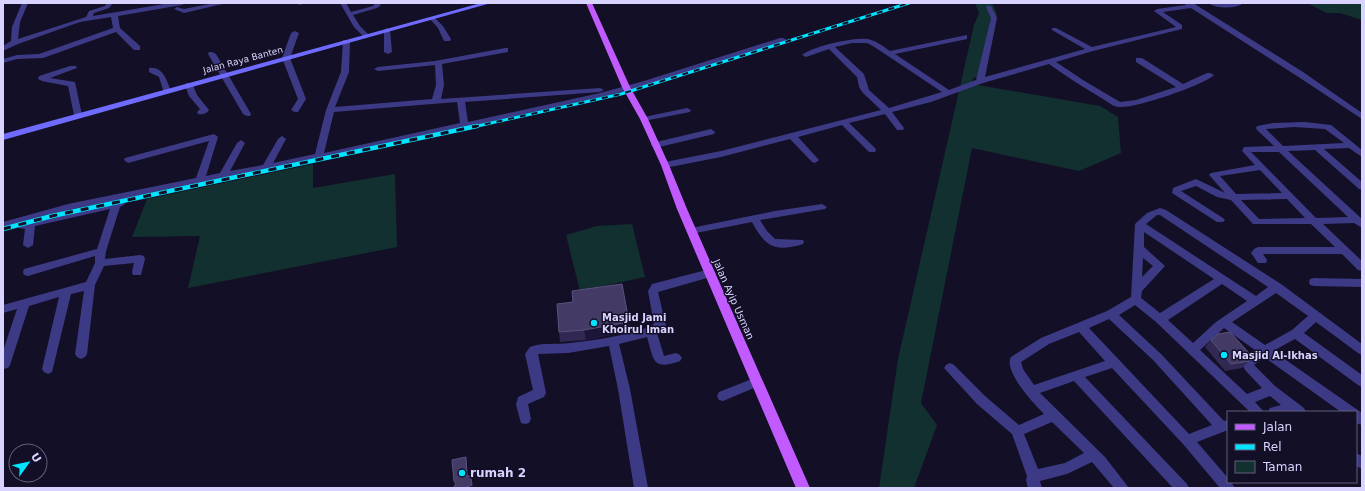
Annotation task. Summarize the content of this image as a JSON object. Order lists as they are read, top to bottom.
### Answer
{
  "streets": {
    "main road": ["Jalan Raya Banten", "Jalan Ayip Usman"]
  },
  "places": ["Masjid Jami Khoirul Iman", "Masjid Al-Ikhas", "rumah 2"],
  "legend": ["Jalan", "Rel", "Taman"],
  "north": "top right"
}
